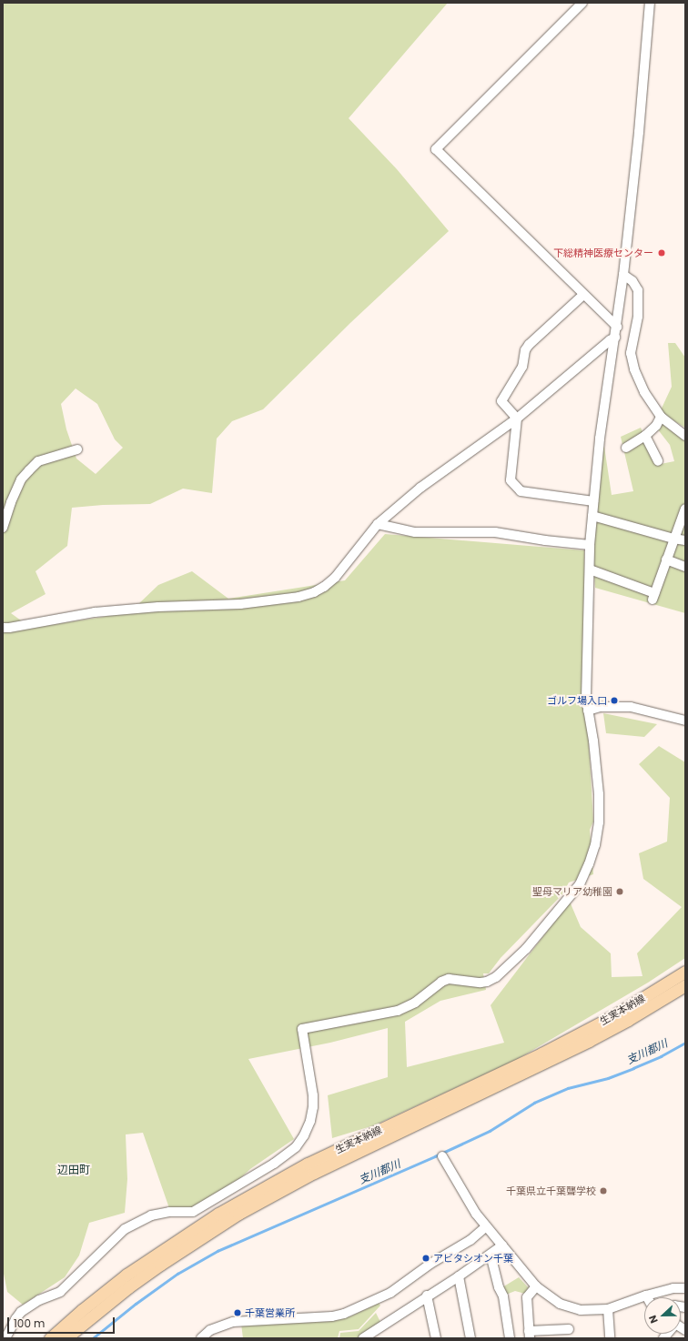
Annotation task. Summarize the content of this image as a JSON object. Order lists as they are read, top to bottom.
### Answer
{
  "streets": {
    "main road": ["生実本納線"]
  },
  "districts": ["辺田町"],
  "water": ["支川都川"],
  "places": [
    "下総精神医療センター",
    "ゴルフ場入口",
    "聖母マリア幼稚園",
    "千葉県立千葉聾学校",
    "アビタシオン千葉",
    "千葉営業所"
  ],
  "scale_bar": "100 m",
  "north": "left"
}
